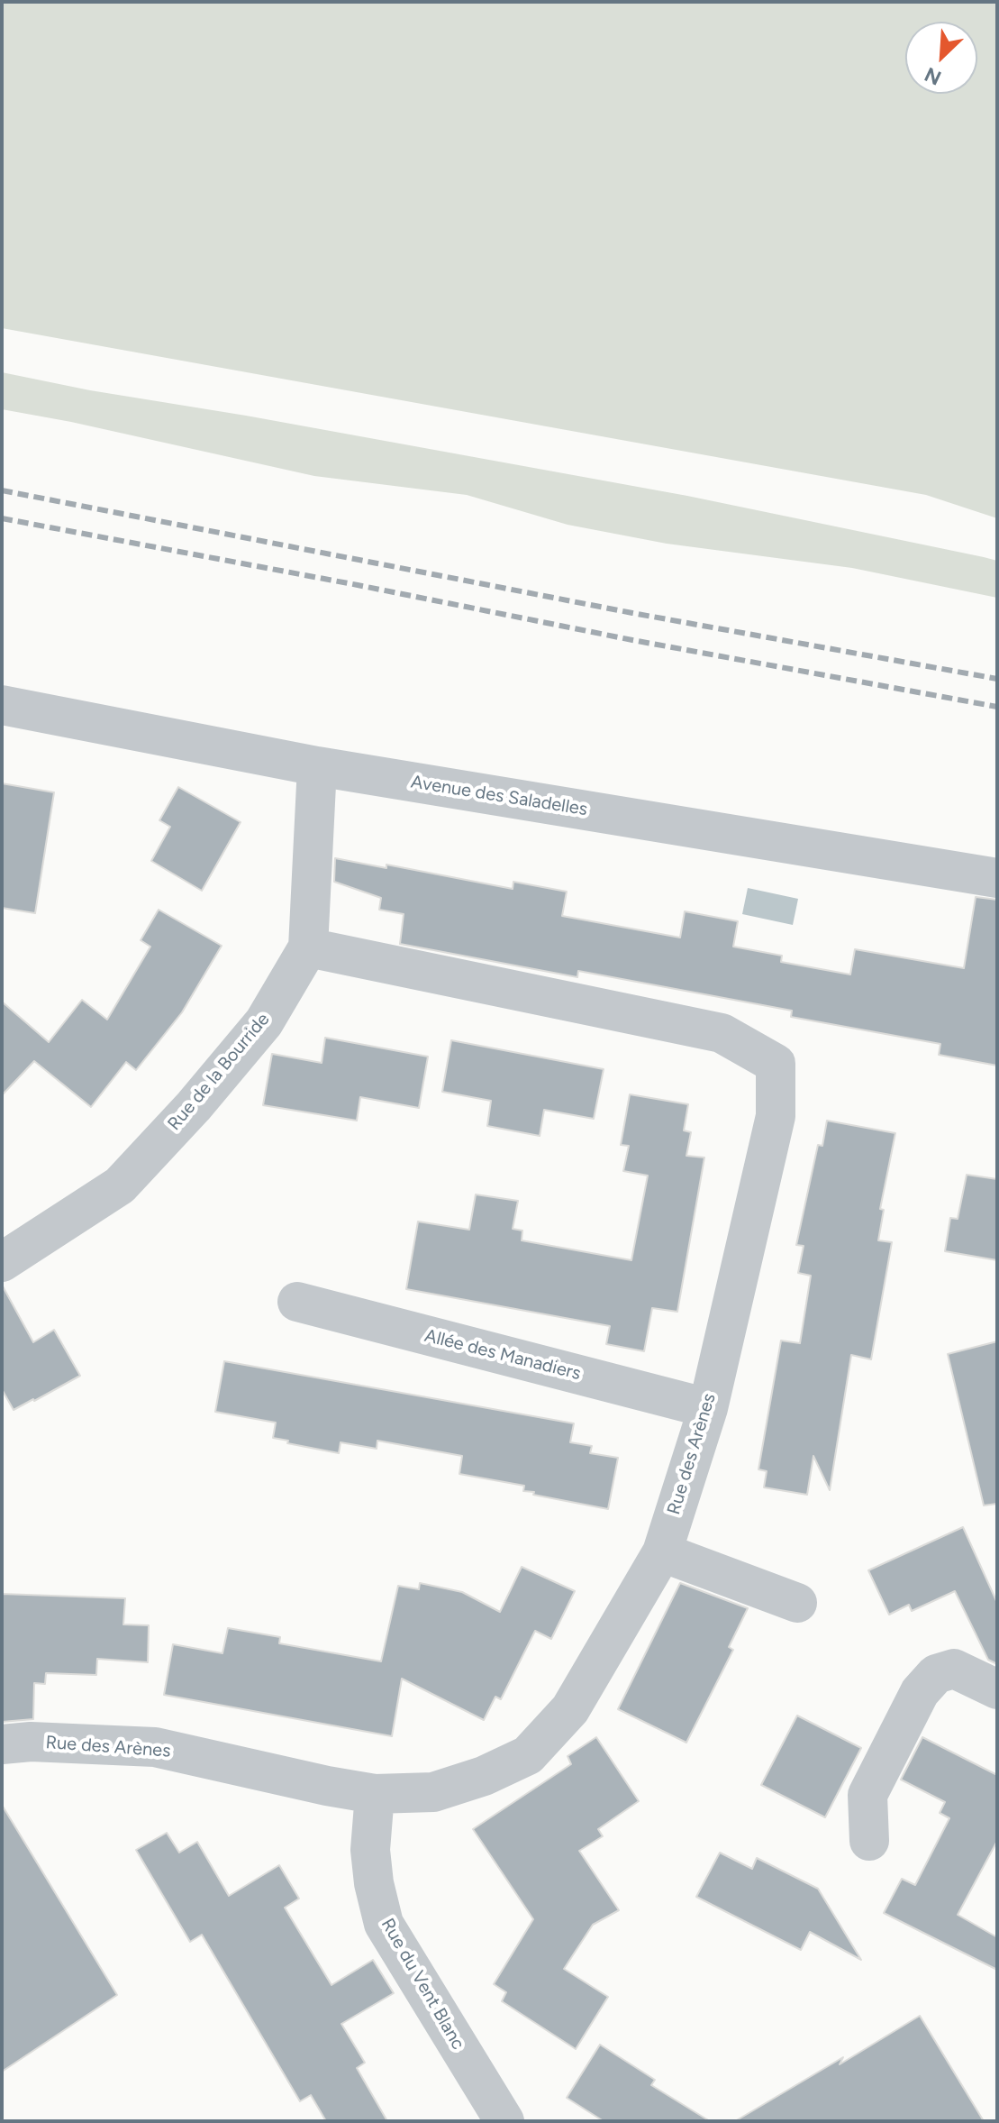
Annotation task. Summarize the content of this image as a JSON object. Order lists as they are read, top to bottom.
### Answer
{
  "streets": {
    "street": [
      "Avenue des Saladelles",
      "Rue de la Bourride",
      "Allée des Manadiers",
      "Rue des Arènes",
      "Rue du Vent Blanc"
    ]
  },
  "crossings": [
    ["Avenue des Saladelles", "Rue de la Bourride"],
    ["Rue de la Bourride", "Rue des Arènes"],
    ["Allée des Manadiers", "Rue des Arènes"],
    ["Rue des Arènes", "Rue du Vent Blanc"]
  ],
  "north": "bottom left"
}
